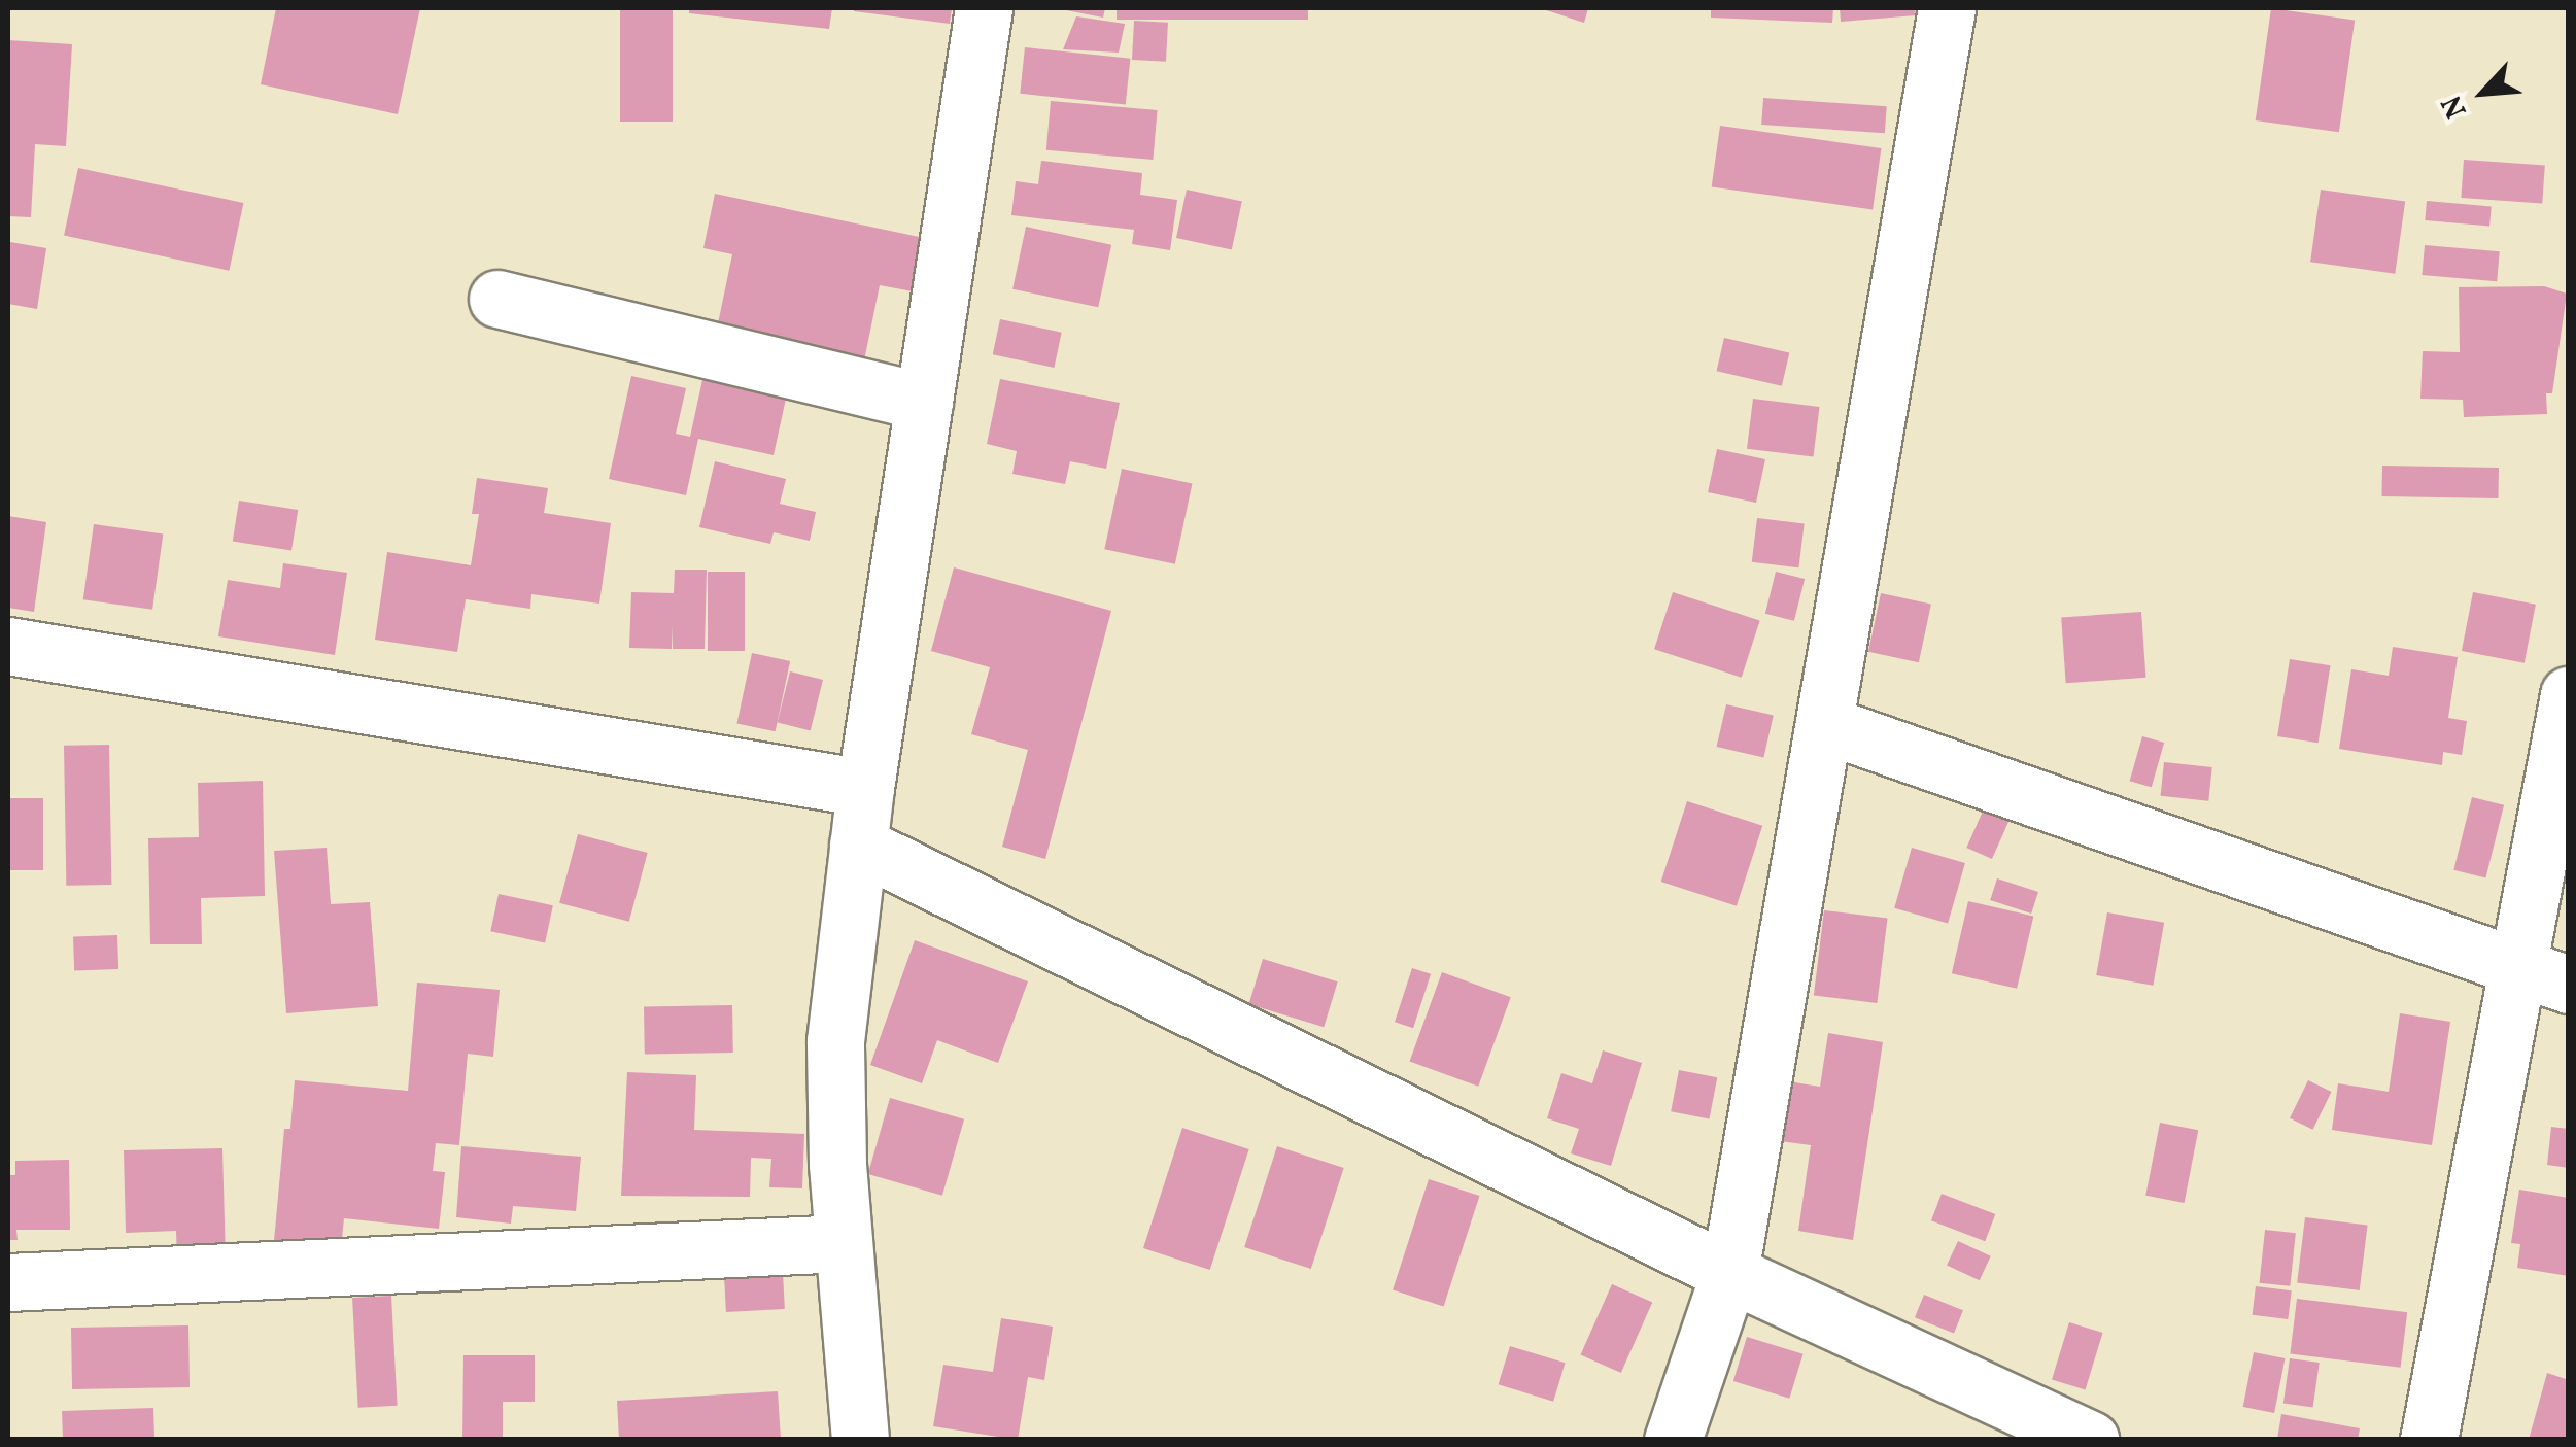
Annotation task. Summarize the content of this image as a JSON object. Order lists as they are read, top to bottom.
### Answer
{
  "north": "bottom left"
}
